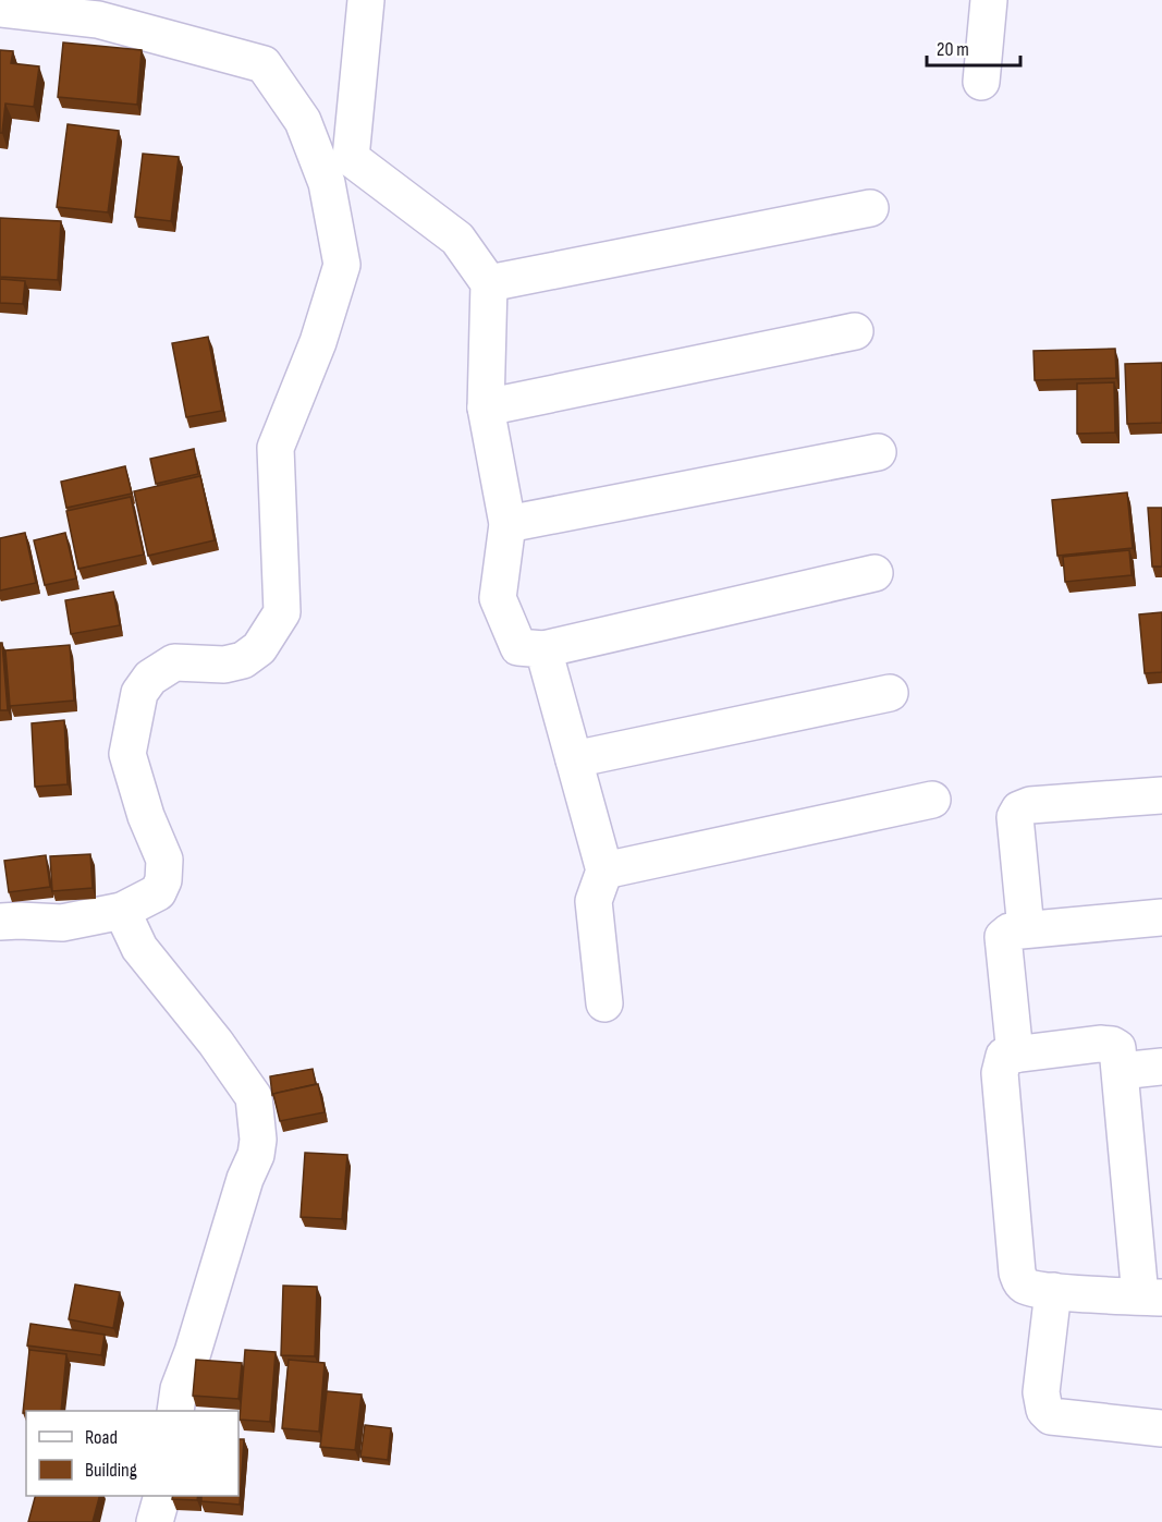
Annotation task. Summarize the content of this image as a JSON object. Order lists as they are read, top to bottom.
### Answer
{
  "legend": ["Road", "Building"],
  "scale_bar": "20 m"
}
